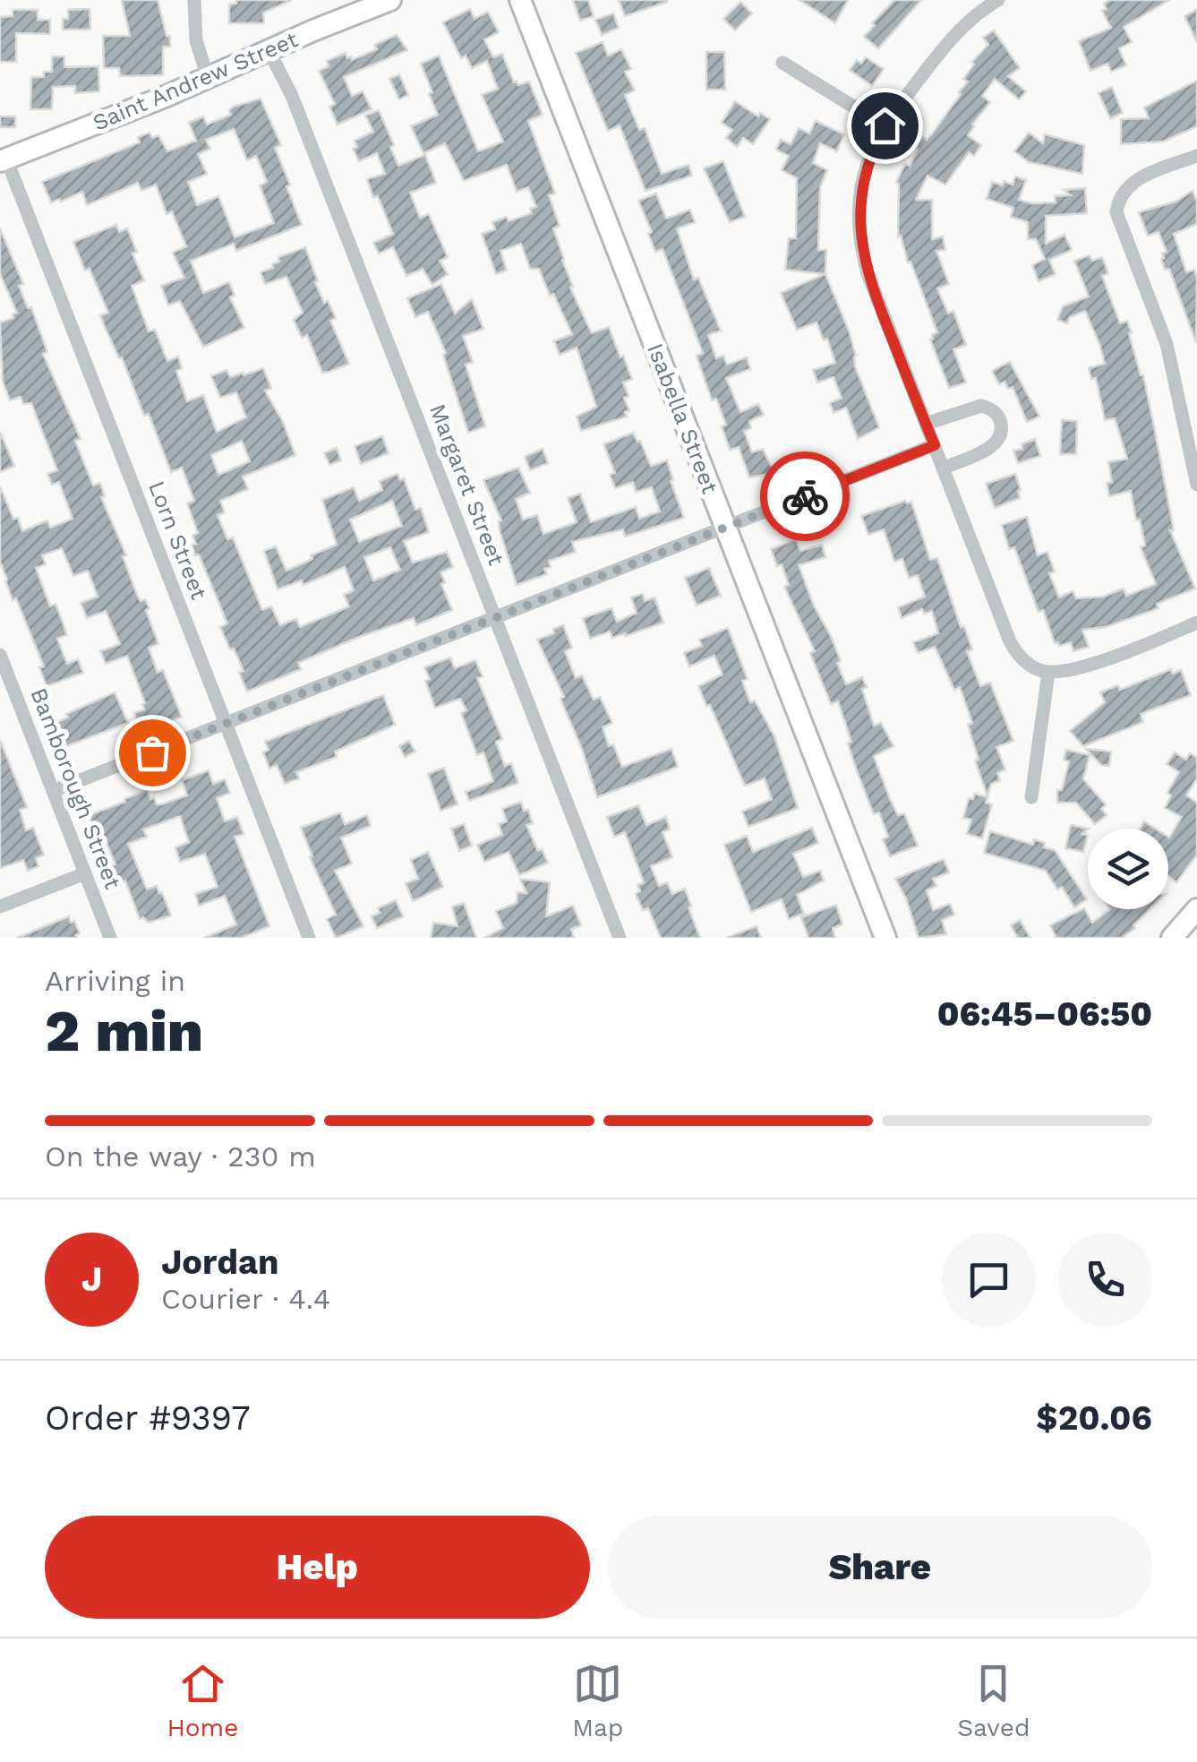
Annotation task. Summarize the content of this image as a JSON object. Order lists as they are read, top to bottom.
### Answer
{
  "streets": {
    "street": [
      "Saint Andrew Street",
      "Isabella Street",
      "Margaret Street",
      "Lorn Street",
      "Bamborough Street"
    ]
  },
  "crossings": [
    ["Saint Andrew Street", "Margaret Street"],
    ["Saint Andrew Street", "Lorn Street"]
  ],
  "page": {
    "heading": ["2 min", "Arriving in", "06:45–06:50"],
    "panel": [
      "Jordan",
      "Courier · 4.4",
      "Order #9397",
      "$20.06"
    ],
    "bar": "On the way · 230 m",
    "round": "J",
    "buttons": ["Help", "Share"],
    "tabs": ["Home", "Map", "Saved"]
  }
}
